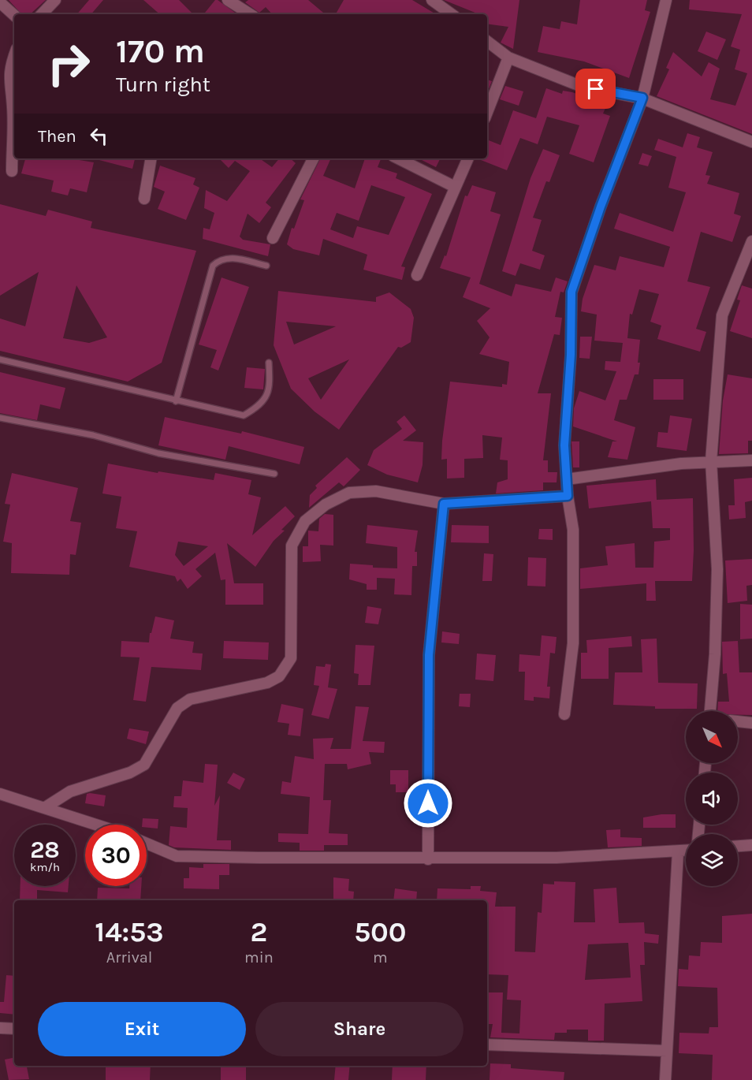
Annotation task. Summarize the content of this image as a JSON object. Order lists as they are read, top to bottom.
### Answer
{
  "north": "bottom right",
  "page": {
    "turn": ["170 m", "Turn right"],
    "then": "Then",
    "speed": "28 km/h",
    "limit": "30",
    "eta": [
      "14:53",
      "Arrival",
      "2",
      "min",
      "500",
      "m"
    ],
    "buttons": ["Exit", "Share"]
  }
}
